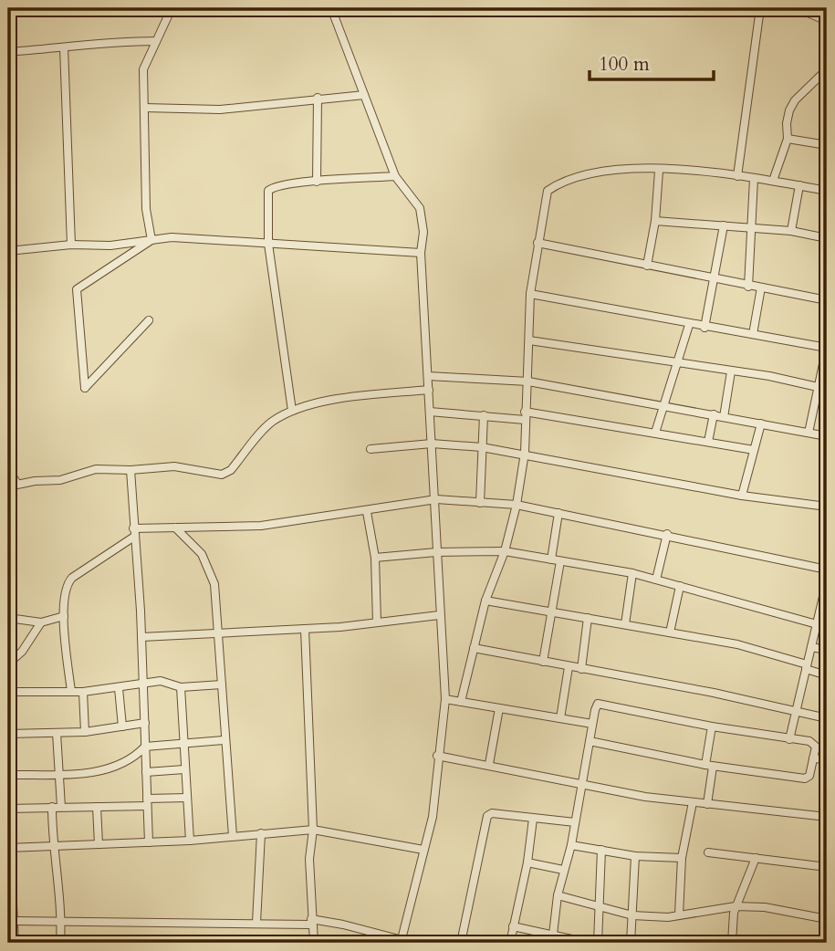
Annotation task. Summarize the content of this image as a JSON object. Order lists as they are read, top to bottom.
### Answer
{
  "scale_bar": "100 m"
}
